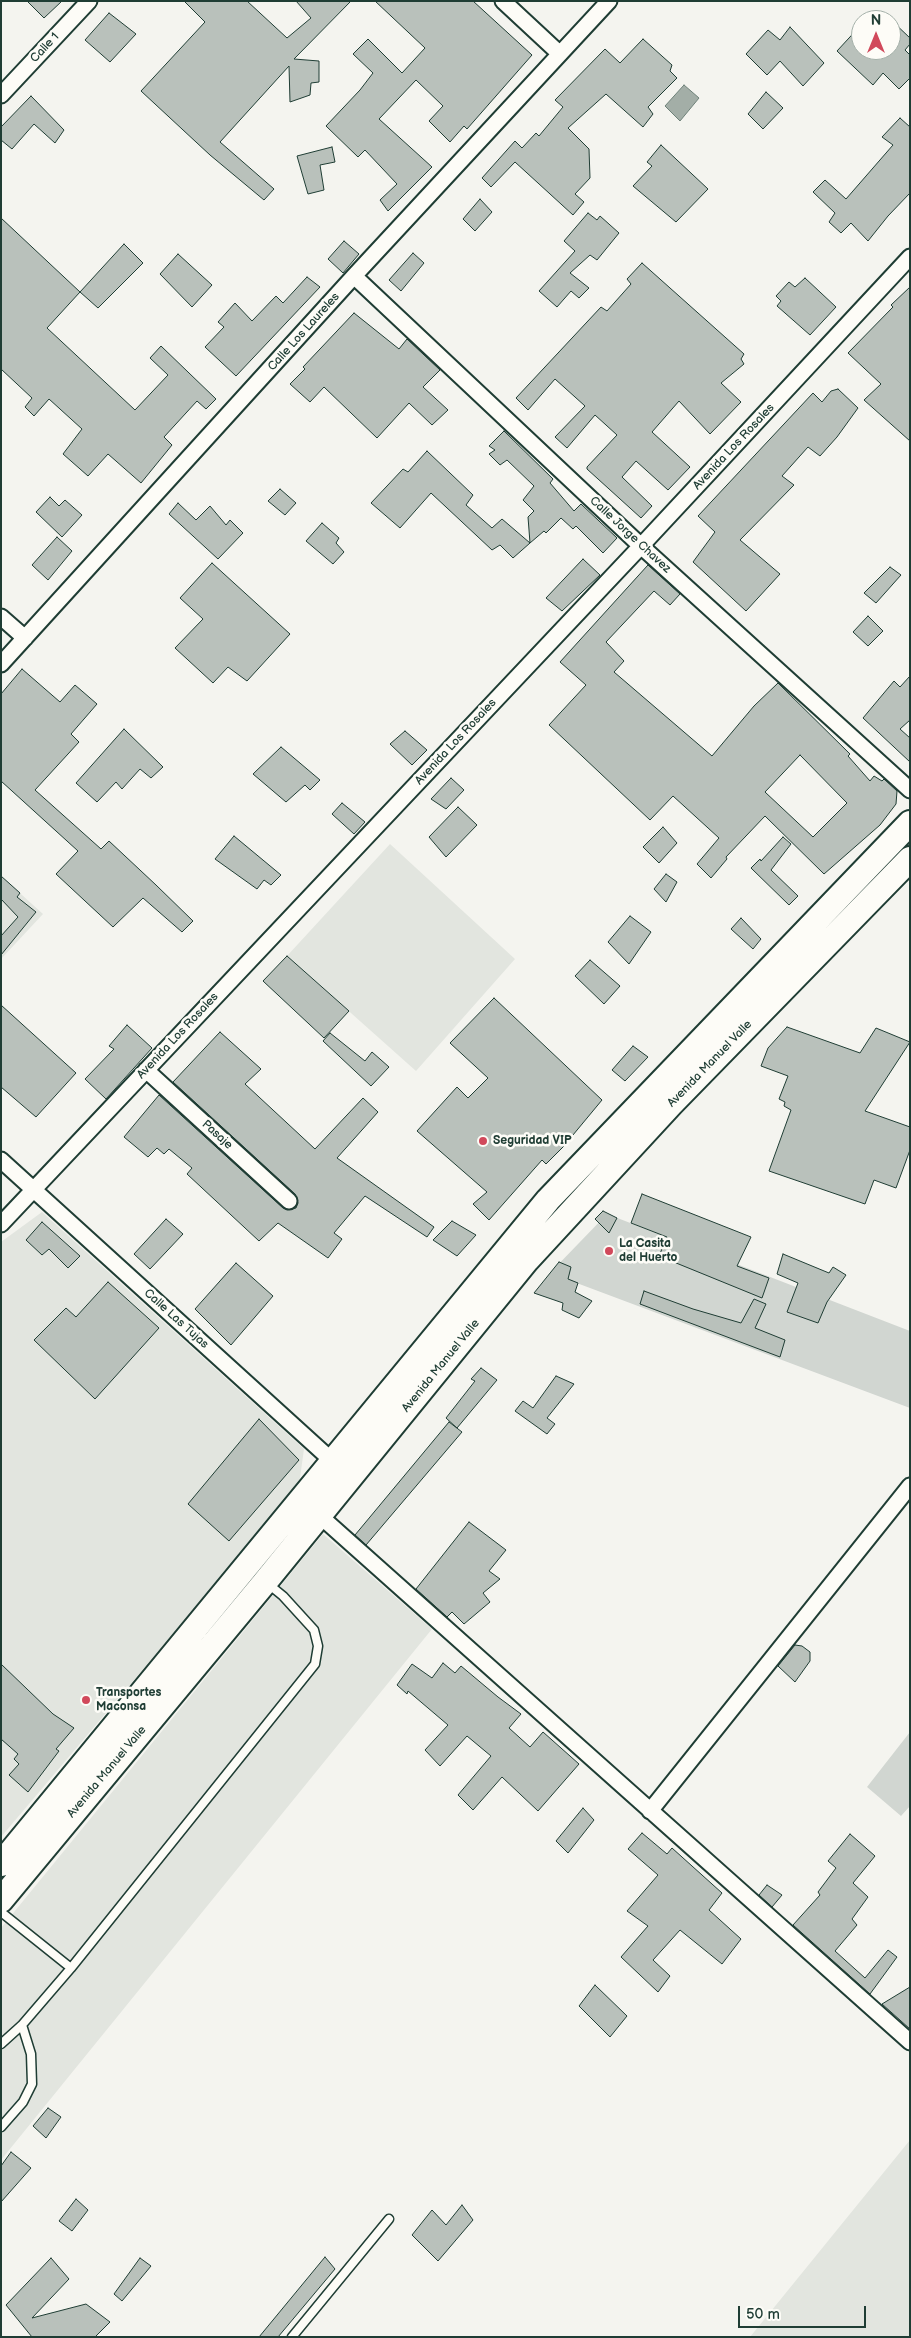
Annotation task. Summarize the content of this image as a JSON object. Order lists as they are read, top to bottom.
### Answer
{
  "streets": {
    "main road": ["Avenida Manuel Valle"],
    "street": [
      "Calle 1",
      "Calle Los Laureles",
      "Avenida Los Rosales",
      "Calle Jorge Chavez",
      "Pasaje",
      "Calle Las Tujas"
    ]
  },
  "crossings": [
    ["Calle Los Laureles", "Calle Jorge Chavez"],
    ["Avenida Los Rosales", "Calle Jorge Chavez"],
    ["Avenida Los Rosales", "Pasaje"],
    ["Avenida Los Rosales", "Calle Las Tujas"],
    ["Avenida Manuel Valle", "Calle Las Tujas"]
  ],
  "places": ["Seguridad VIP", "La Casita del Huerto", "Transportes Maconsa"],
  "scale_bar": "50 m",
  "north": "top"
}
